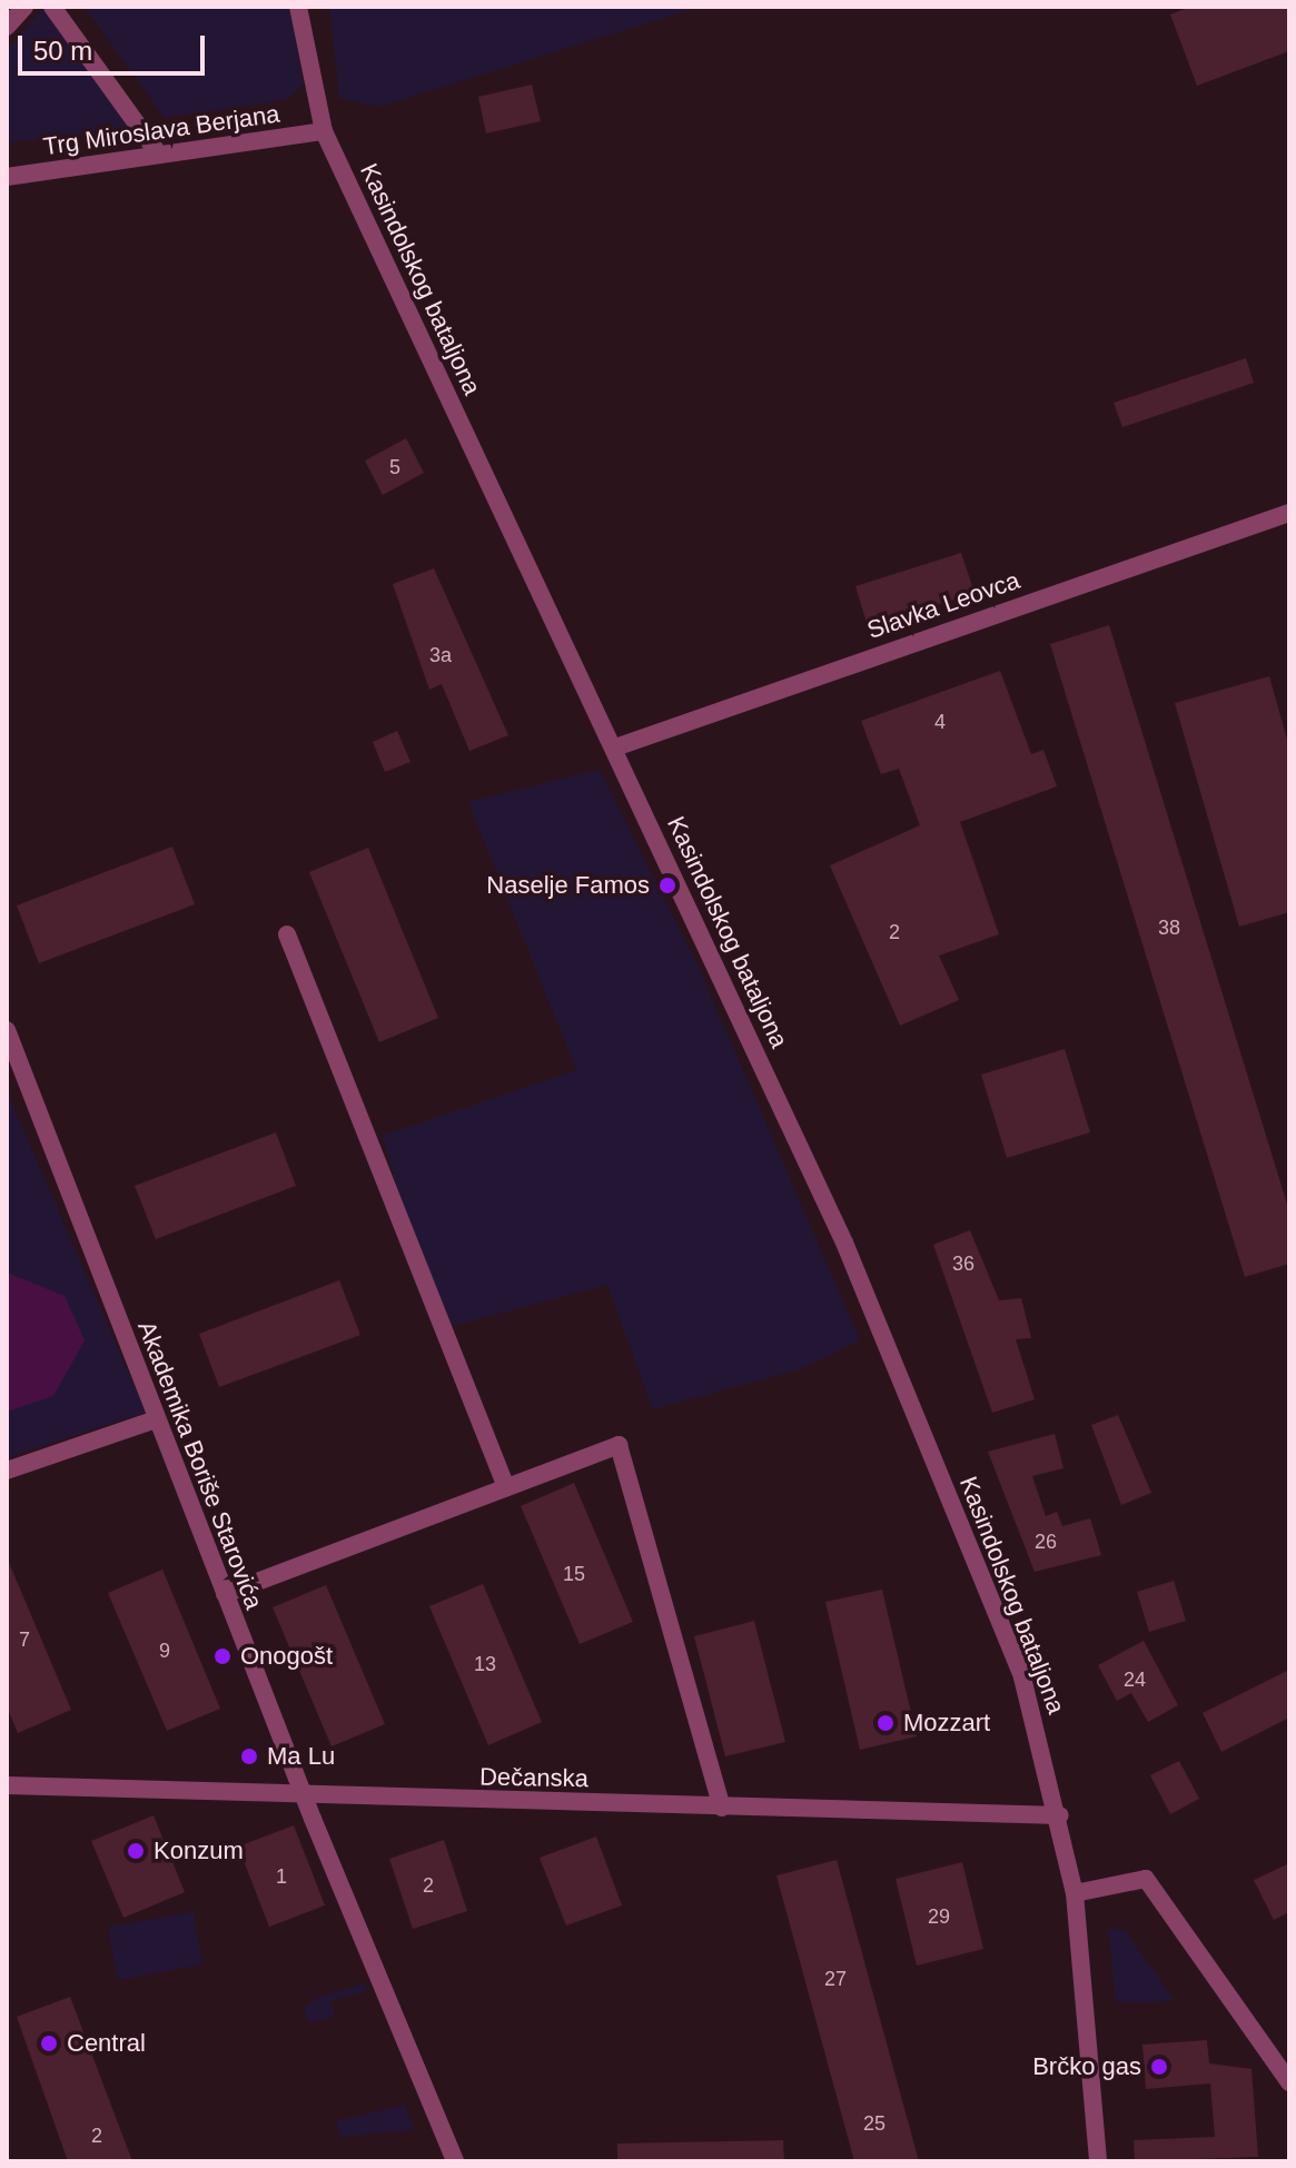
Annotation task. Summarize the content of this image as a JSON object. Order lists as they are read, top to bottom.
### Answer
{
  "streets": {
    "street": [
      "Trg Miroslava Berjana",
      "Kasindolskog bataljona",
      "Slavka Leovca",
      "Akademika Boriše Starovića",
      "Dečanska"
    ]
  },
  "crossings": [
    ["Trg Miroslava Berjana", "Kasindolskog bataljona"],
    ["Kasindolskog bataljona", "Slavka Leovca"],
    ["Kasindolskog bataljona", "Dečanska"],
    ["Akademika Boriše Starovića", "Dečanska"]
  ],
  "places": [
    "Naselje Famos",
    "Onogošt",
    "Mozzart",
    "Ma Lu",
    "Konzum",
    "Central",
    "Brčko gas"
  ],
  "house_numbers": [
    "5",
    "3a",
    "4",
    "38",
    "2",
    "36",
    "26",
    "15",
    "7",
    "9",
    "13",
    "24",
    "1",
    "2",
    "29",
    "27",
    "25",
    "2"
  ],
  "scale_bar": "50 m"
}
